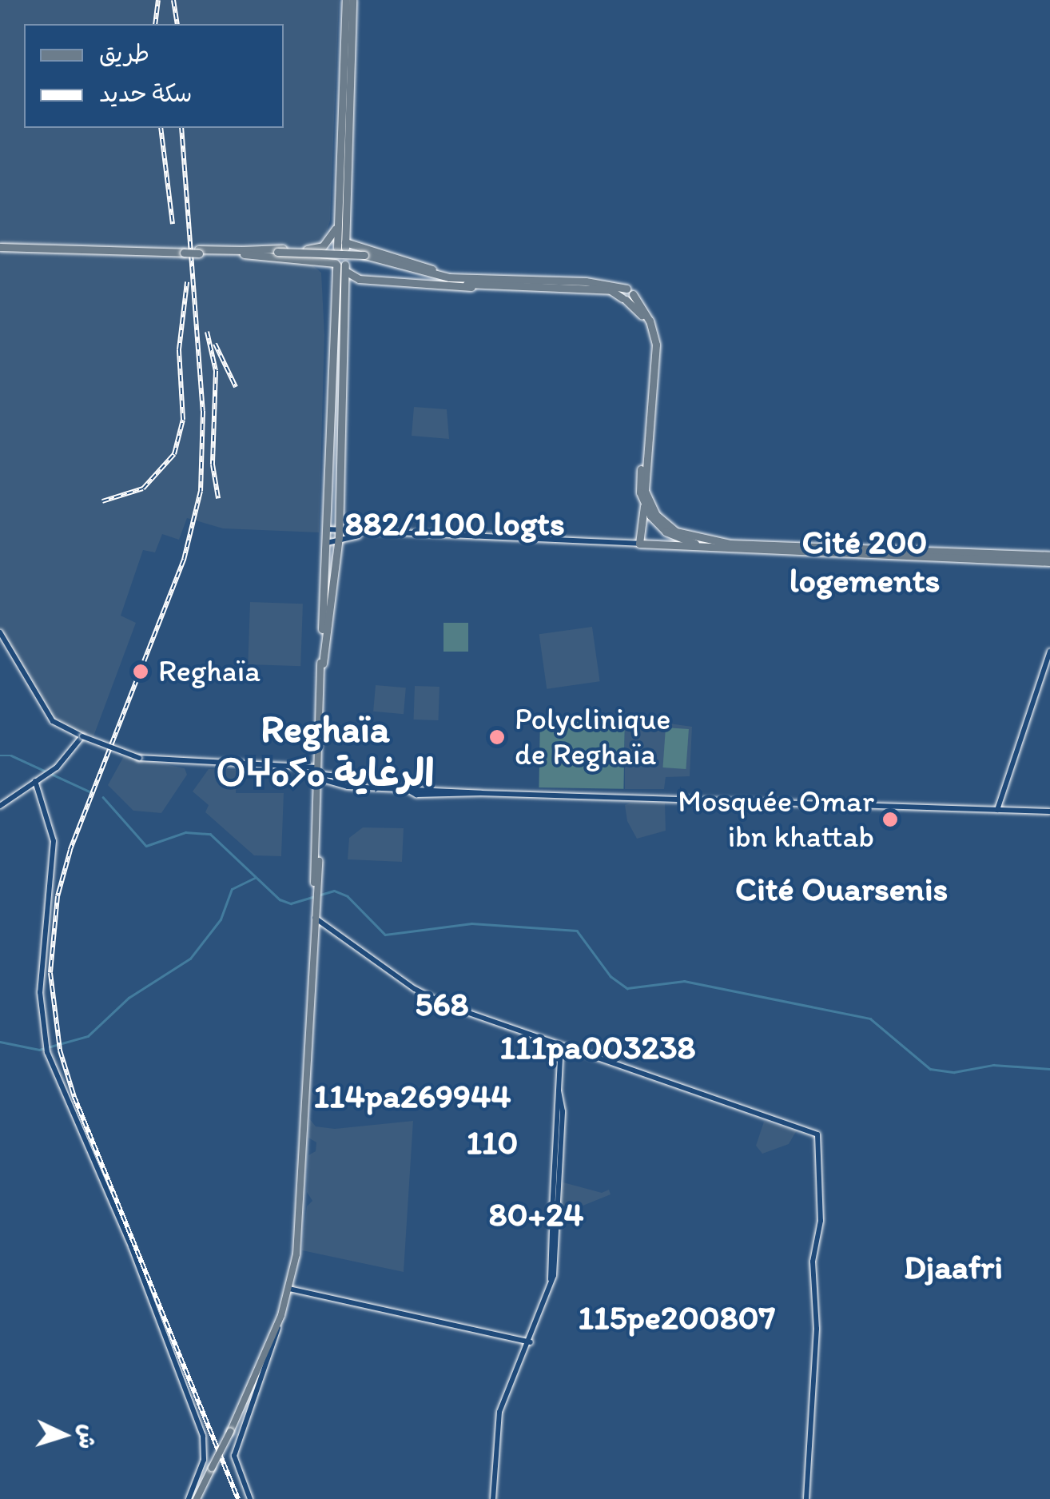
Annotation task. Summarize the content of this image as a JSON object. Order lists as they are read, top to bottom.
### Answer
{
  "districts": [
    "882/1100 logts",
    "Cité 200 logements",
    "Reghaïa ⵔⵖⴰⵢⴰ الرغاية",
    "Cité Ouarsenis",
    "568",
    "111pa003238",
    "114pa269944",
    "110",
    "80+24",
    "Djaafri",
    "115pe200807"
  ],
  "places": ["Reghaïa", "Polyclinique de Reghaïa", "Mosquée Omar ibn khattab"],
  "legend": ["طريق", "سكة حديد"],
  "north": "right"
}
